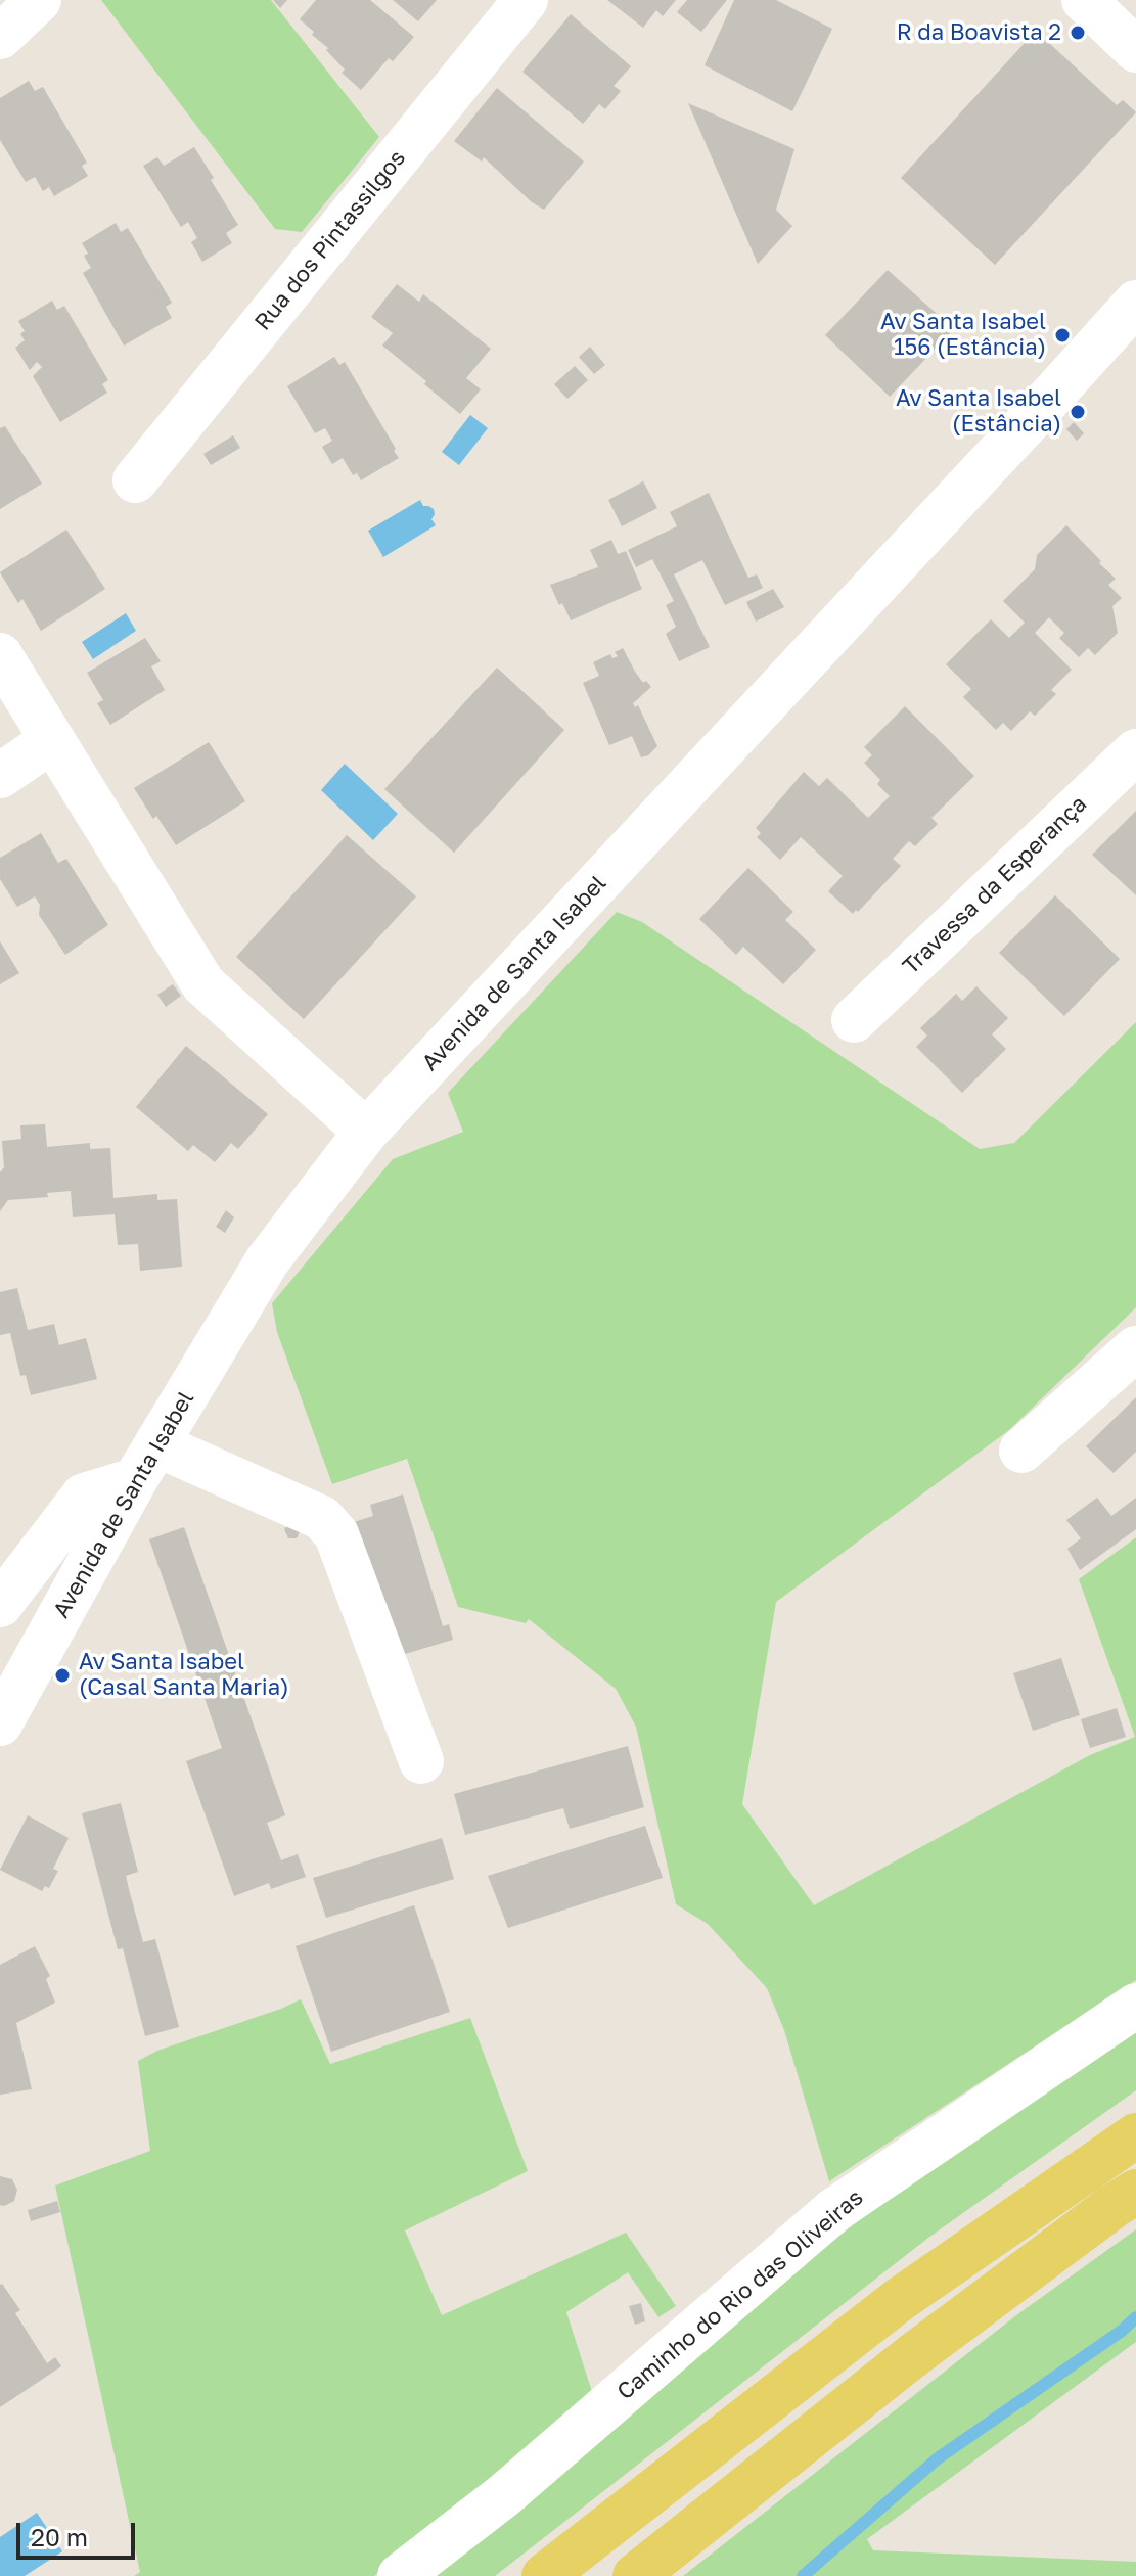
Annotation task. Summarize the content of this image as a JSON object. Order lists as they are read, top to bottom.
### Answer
{
  "streets": {
    "street": [
      "Rua dos Pintassilgos",
      "Travessa da Esperança",
      "Avenida de Santa Isabel",
      "Caminho do Rio das Oliveiras"
    ]
  },
  "places": [
    "R da Boavista 2",
    "Av Santa Isabel 156 (Estância)",
    "Av Santa Isabel (Estância)",
    "Av Santa Isabel (Casal Santa Maria)"
  ],
  "scale_bar": "20 m"
}
